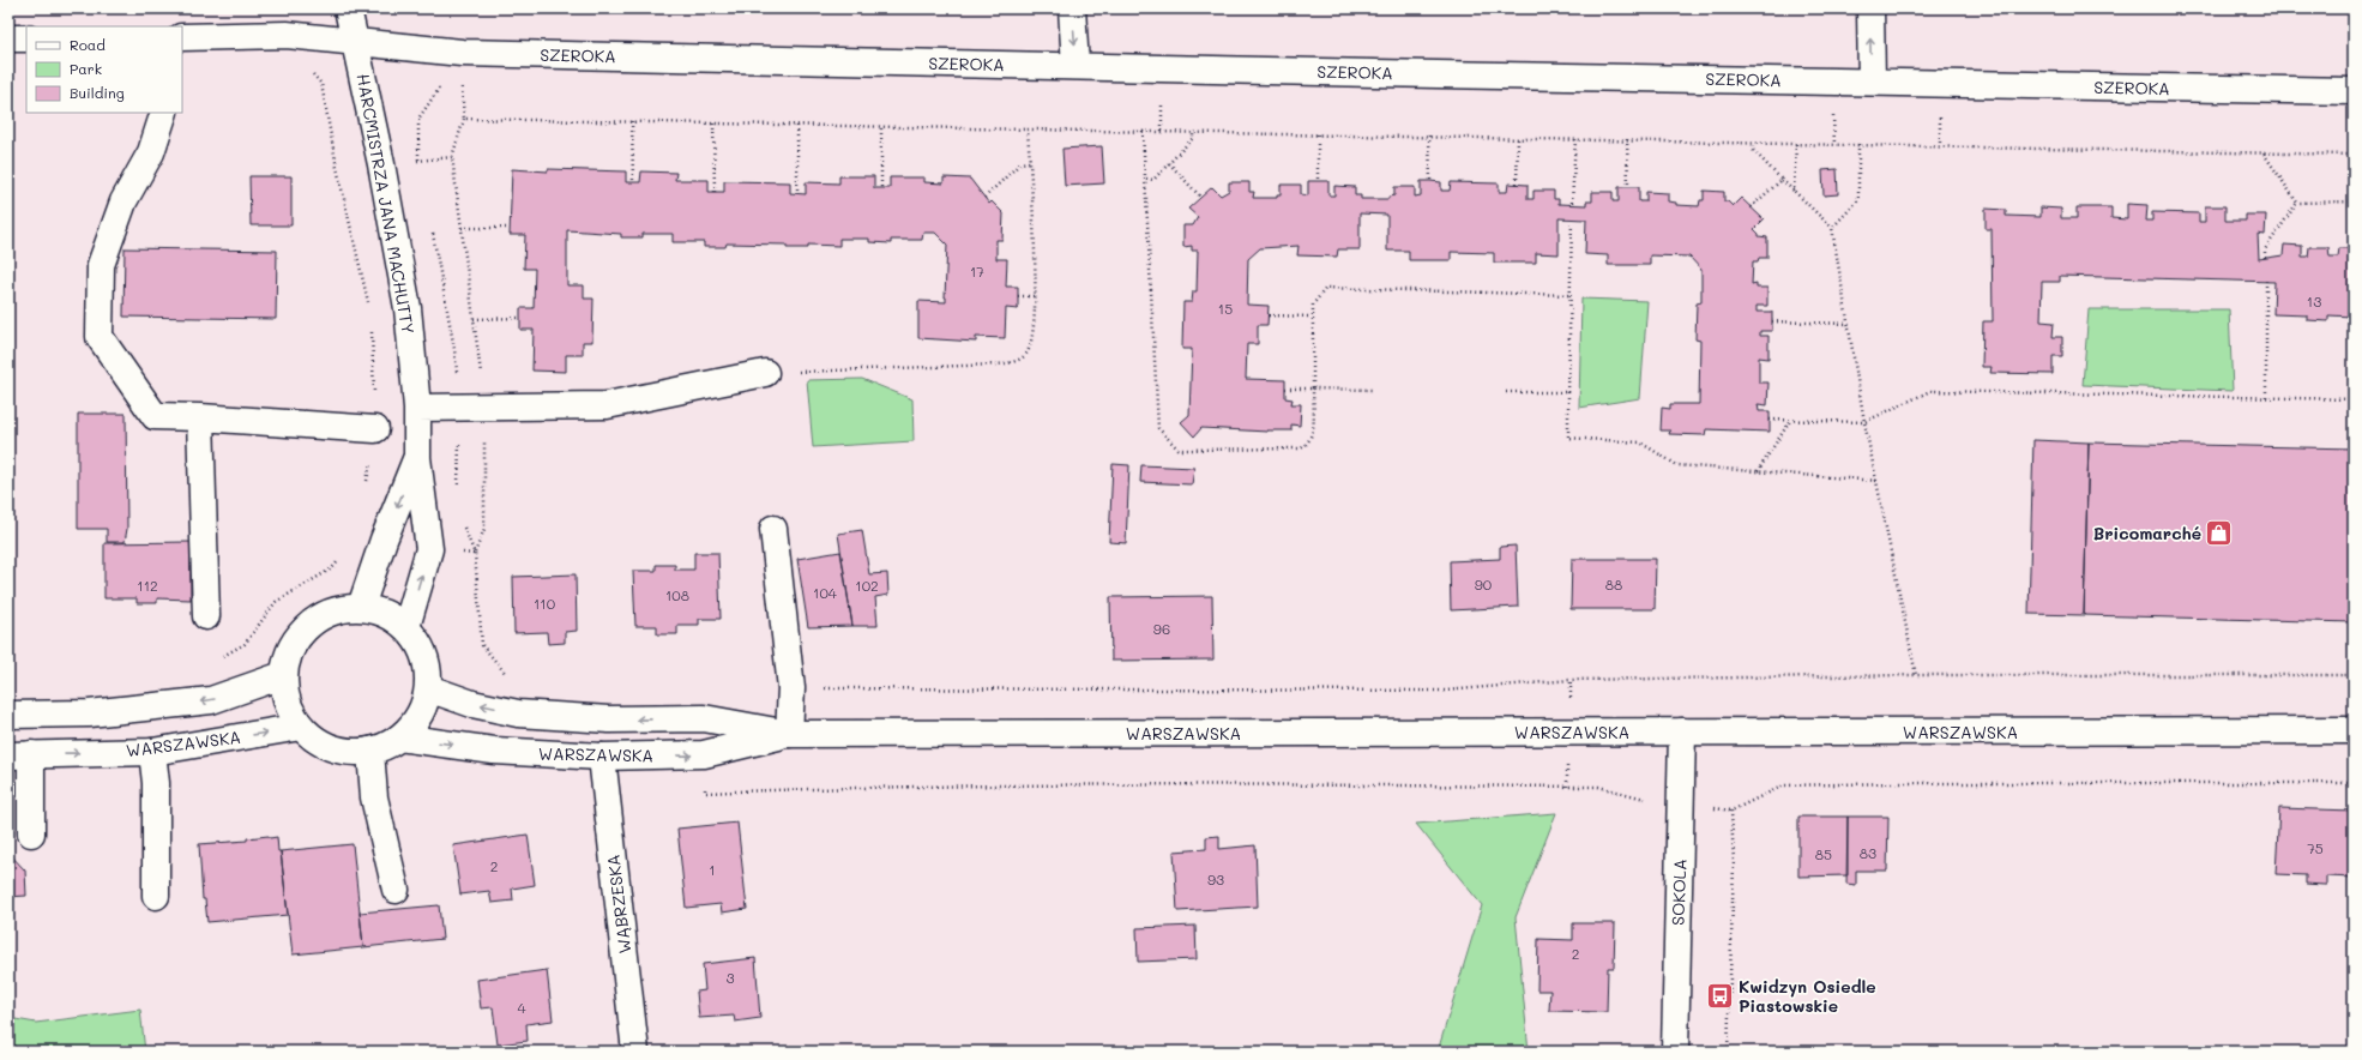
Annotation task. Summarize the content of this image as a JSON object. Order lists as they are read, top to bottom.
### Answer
{
  "streets": {
    "street": [
      "SZEROKA",
      "HARCMISTRZA JANA MACHUTTY",
      "WARSZAWSKA",
      "SOKOLA",
      "WĄBRZESKA"
    ]
  },
  "crossings": [
    ["SZEROKA", "HARCMISTRZA JANA MACHUTTY"],
    ["HARCMISTRZA JANA MACHUTTY", "WARSZAWSKA"],
    ["WARSZAWSKA", "SOKOLA"],
    ["WARSZAWSKA", "WĄBRZESKA"]
  ],
  "places": {
    "shop": ["Bricomarché"],
    "bus stop": ["Kwidzyn Osiedle Piastowskie"]
  },
  "house_numbers": [
    "17",
    "13",
    "15",
    "90",
    "88",
    "112",
    "102",
    "104",
    "108",
    "110",
    "96",
    "75",
    "83",
    "85",
    "2",
    "1",
    "93",
    "2",
    "3",
    "4"
  ],
  "legend": ["Road", "Park", "Building"]
}
